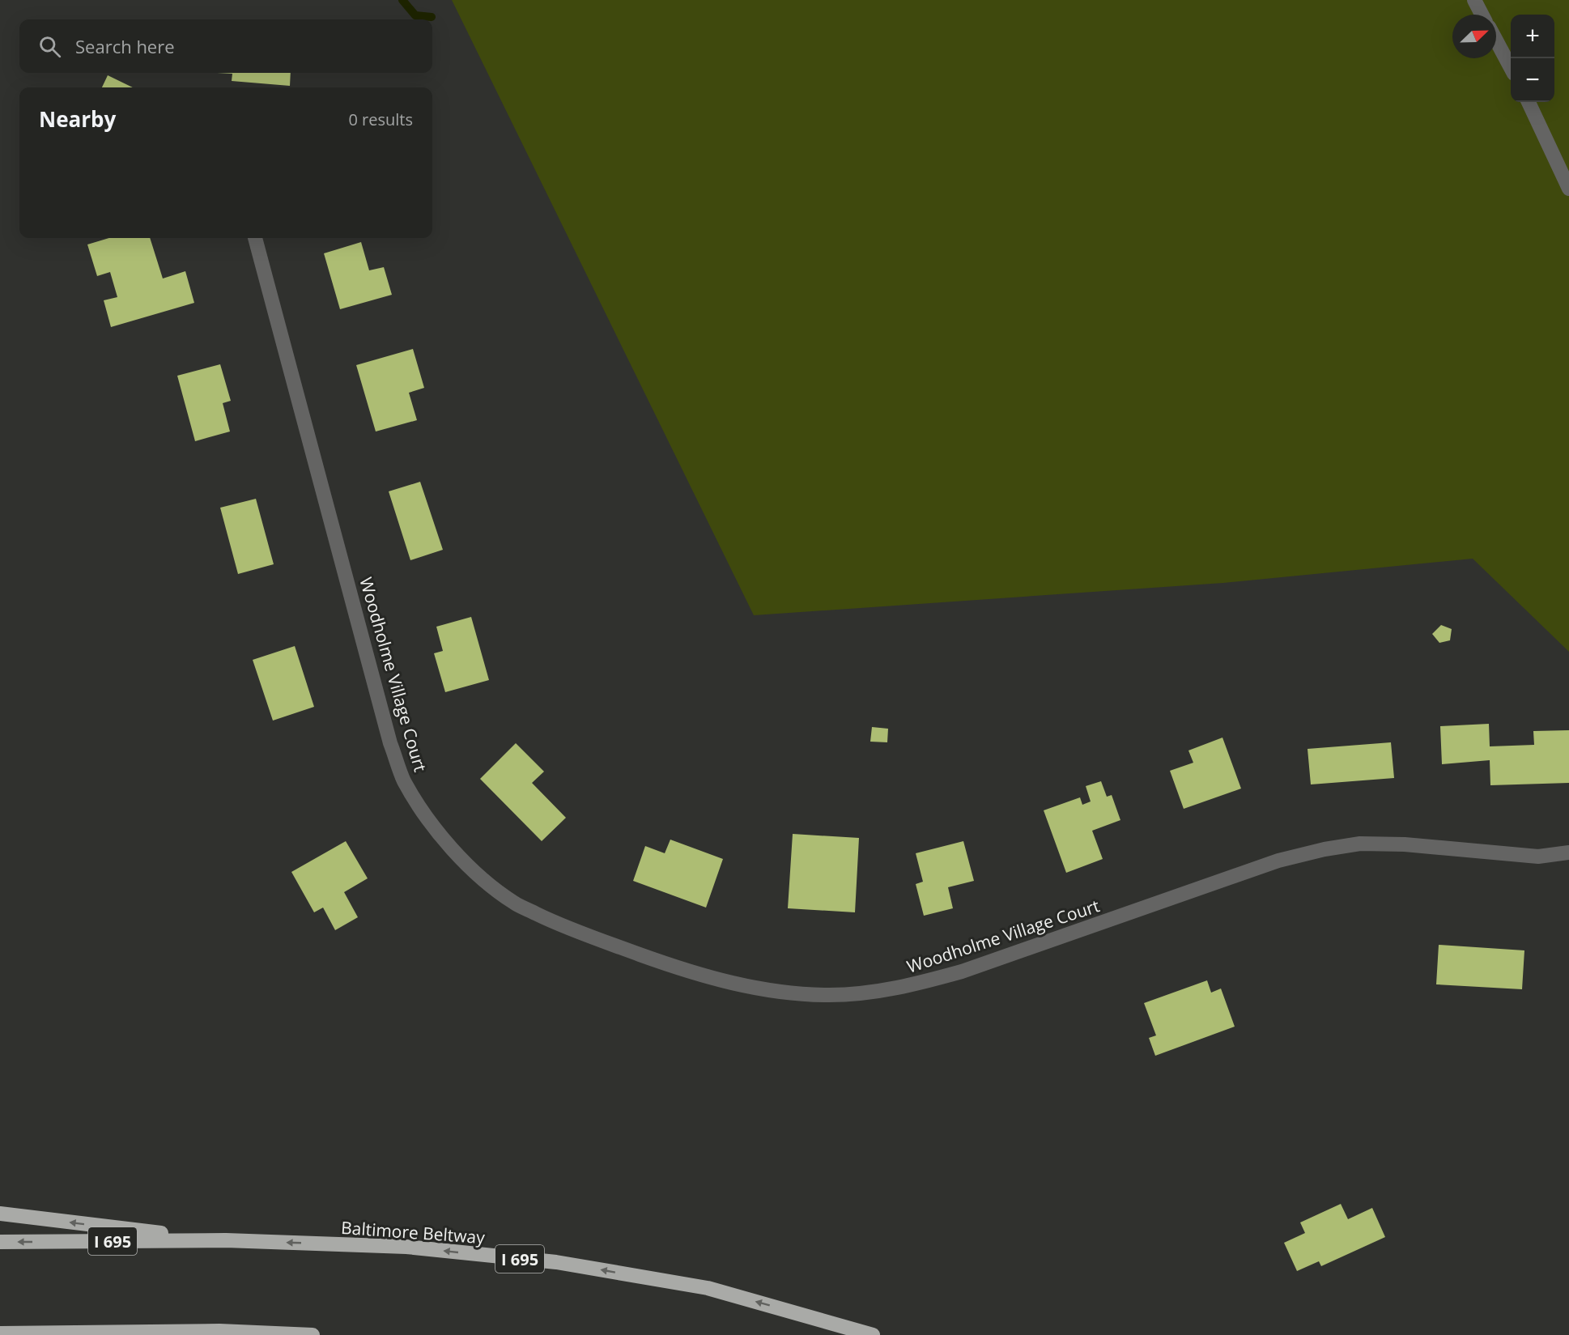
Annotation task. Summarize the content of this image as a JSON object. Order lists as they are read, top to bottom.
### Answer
{
  "streets": {
    "highway": ["Baltimore Beltway", "I 695"],
    "street": ["Woodholme Village Court"]
  },
  "north": "top right",
  "page": {
    "map_buttons": ["+", "−"],
    "search": "Search here",
    "heading": ["Nearby", "0 results"]
  }
}
